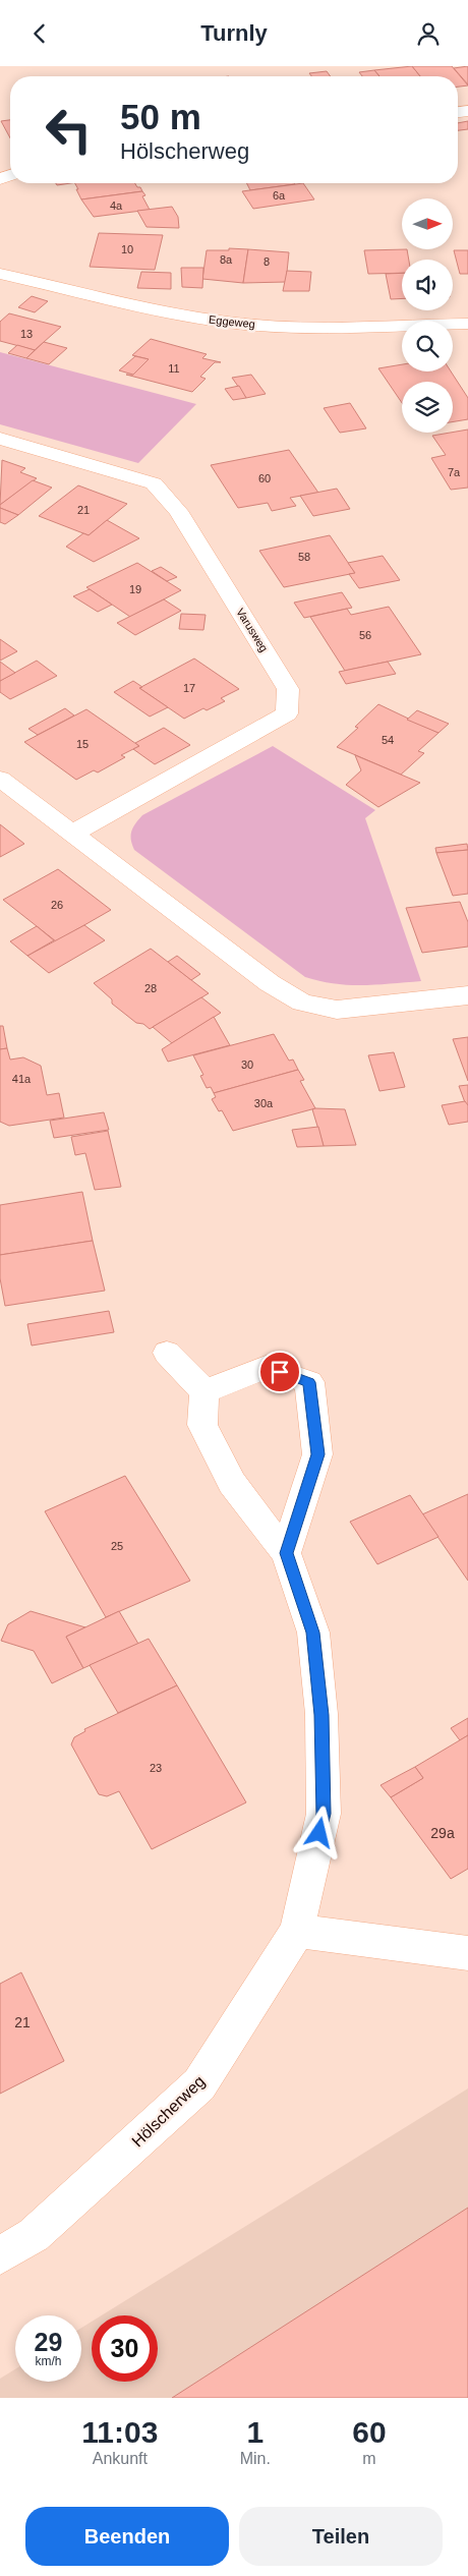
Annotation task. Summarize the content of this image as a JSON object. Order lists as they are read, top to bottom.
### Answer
{
  "streets": {
    "street": ["Eggeweg", "Varusweg", "Hölscherweg"]
  },
  "house_numbers": [
    "6a",
    "4a",
    "10",
    "8a",
    "8",
    "13",
    "11",
    "7a",
    "60",
    "21",
    "58",
    "19",
    "56",
    "17",
    "54",
    "15",
    "26",
    "28",
    "30",
    "41a",
    "30a",
    "25",
    "23",
    "29a",
    "21"
  ],
  "north": "right",
  "page": {
    "header": "Turnly",
    "turn": ["50 m", "Hölscherweg"],
    "speed": "29 km/h",
    "limit": "30",
    "eta": [
      "11:03",
      "Ankunft",
      "1",
      "Min.",
      "60",
      "m"
    ],
    "buttons": ["Beenden", "Teilen"]
  }
}
